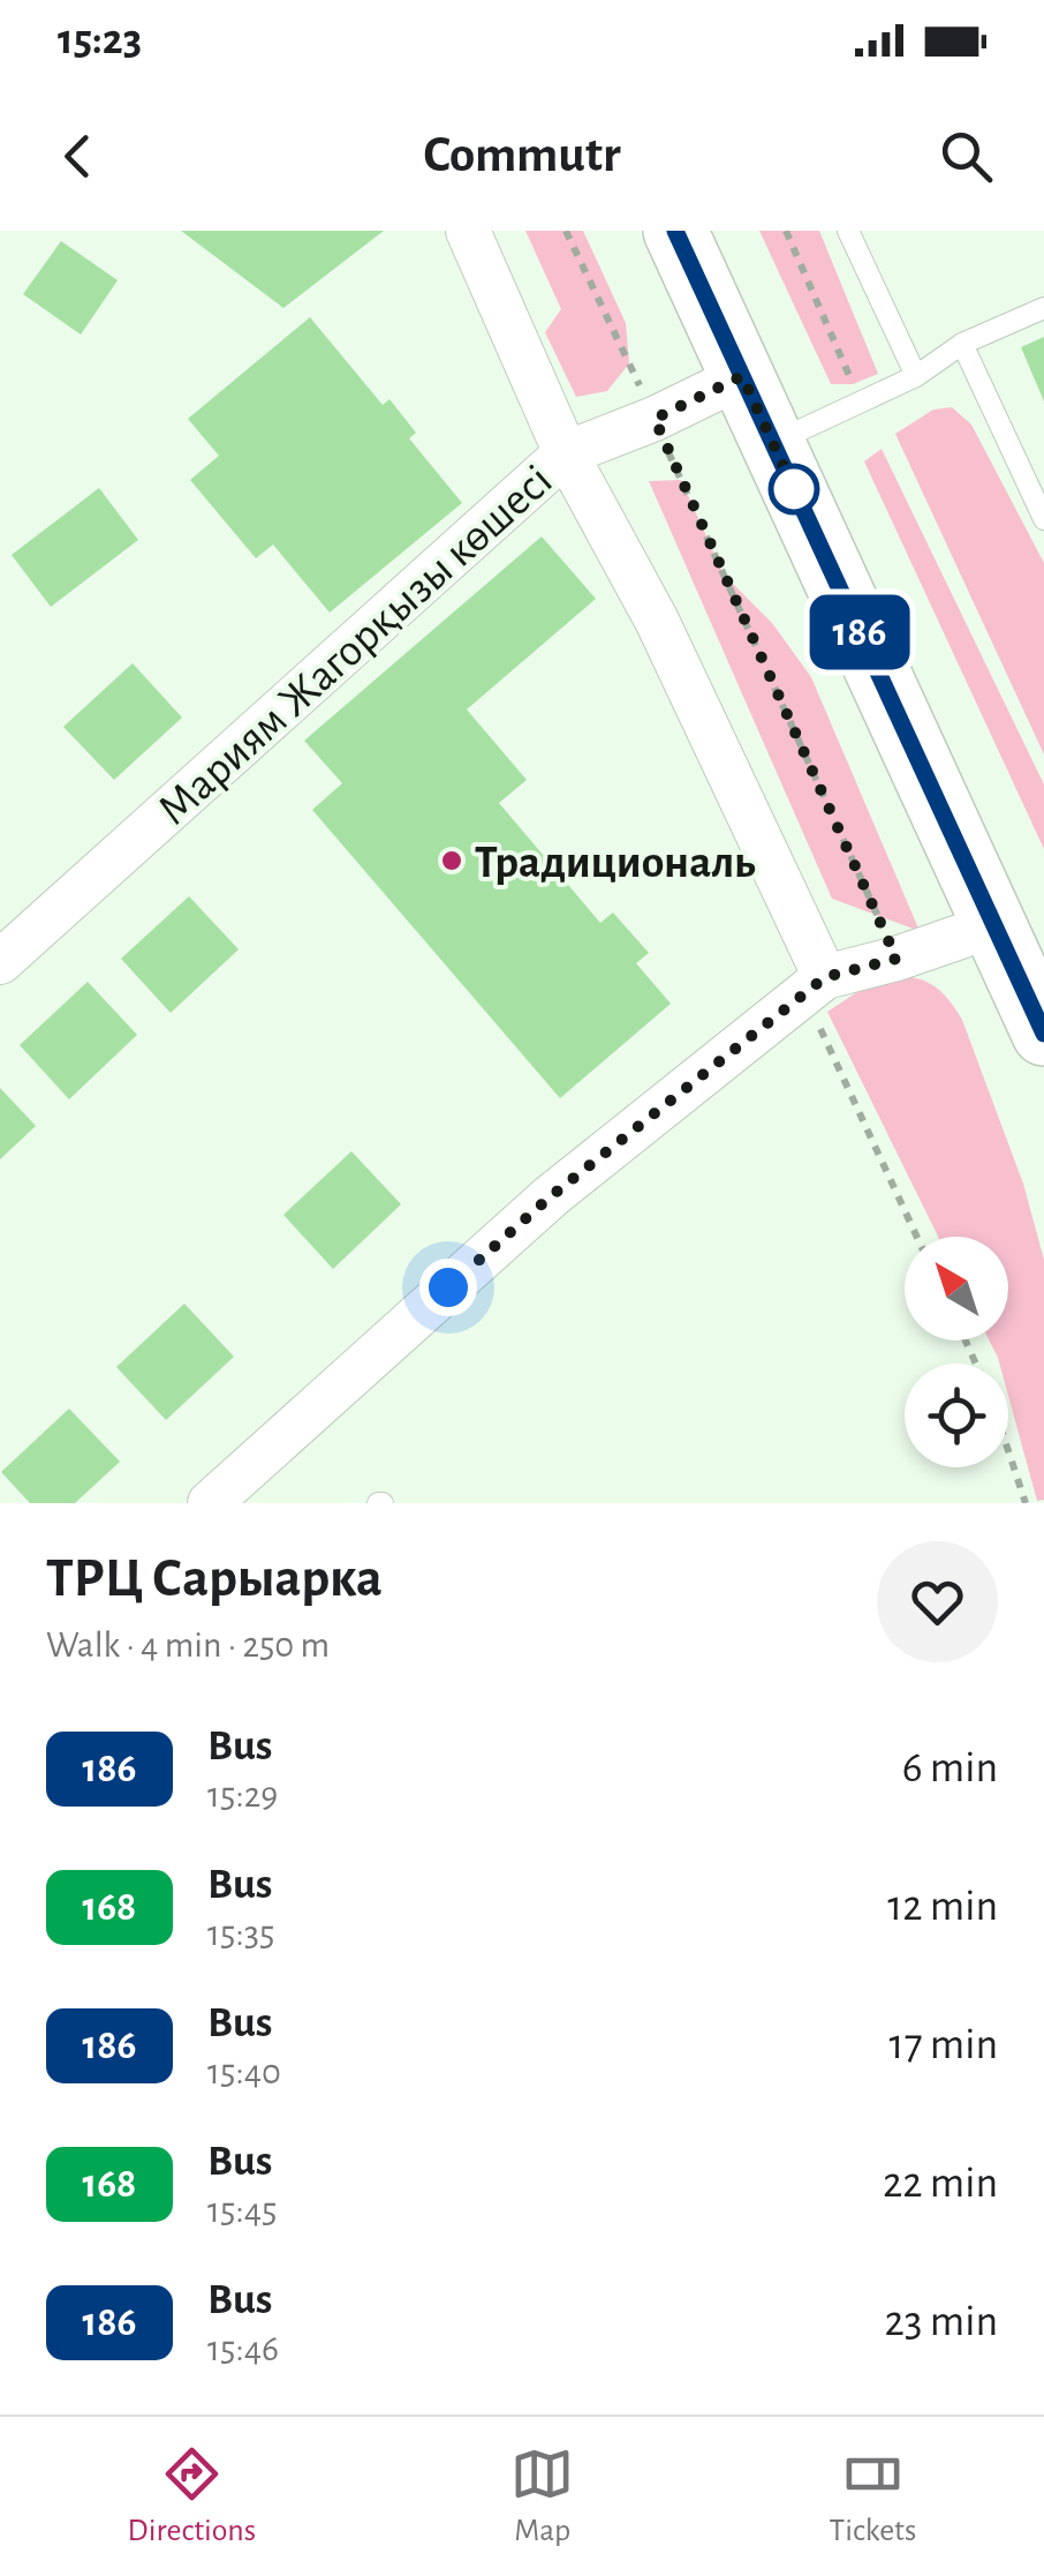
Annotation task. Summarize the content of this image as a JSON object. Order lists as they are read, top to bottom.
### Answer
{
  "streets": {
    "street": ["Мариям Жагорқызы көшесі"]
  },
  "places": ["Традициональ"],
  "lines": ["bus line 186"],
  "north": "top left",
  "page": {
    "status": "15:23",
    "header": "Commutr",
    "on_map": "186",
    "heading": ["ТРЦ Сарыарка", "Walk · 4 min · 250 m"],
    "list": [
      {
        "mark": "186",
        "name": "Bus",
        "note": "15:29",
        "value": "6 min"
      },
      {
        "mark": "168",
        "name": "Bus",
        "note": "15:35",
        "value": "12 min"
      },
      {
        "mark": "186",
        "name": "Bus",
        "note": "15:40",
        "value": "17 min"
      },
      {
        "mark": "168",
        "name": "Bus",
        "note": "15:45",
        "value": "22 min"
      },
      {
        "mark": "186",
        "name": "Bus",
        "note": "15:46",
        "value": "23 min"
      }
    ],
    "tabs": ["Directions", "Map", "Tickets"]
  }
}
